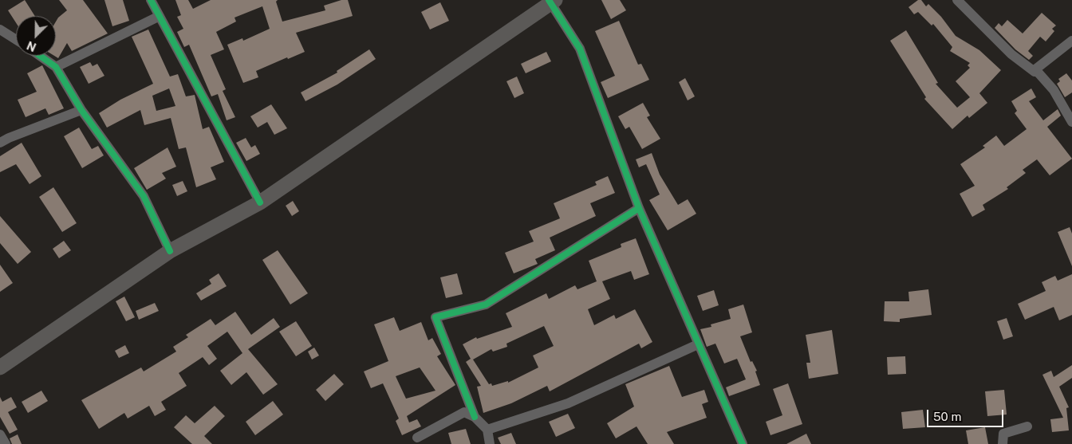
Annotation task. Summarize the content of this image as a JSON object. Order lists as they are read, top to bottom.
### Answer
{
  "scale_bar": "50 m",
  "north": "bottom left"
}
